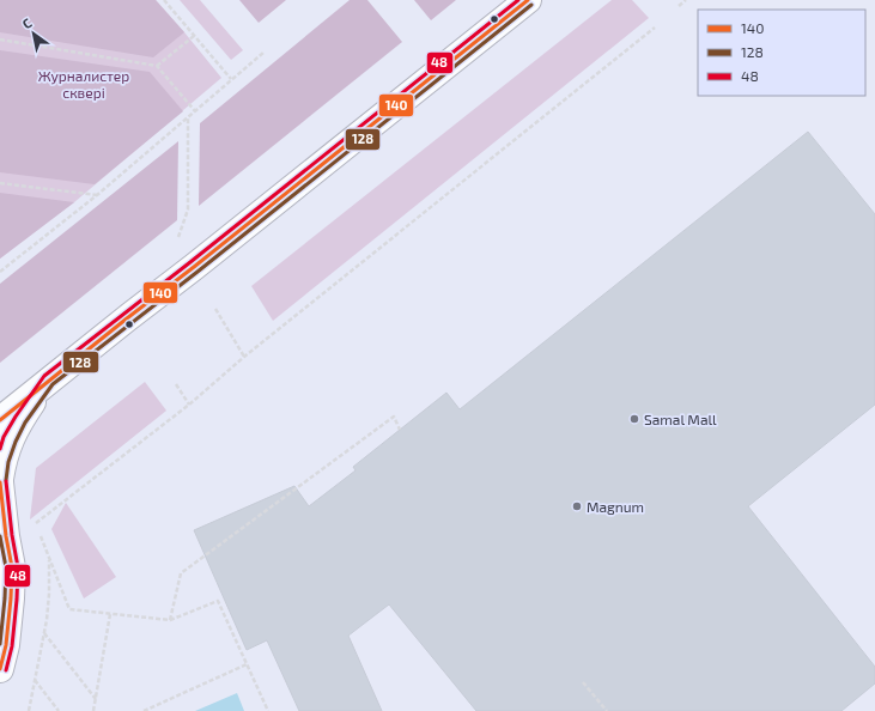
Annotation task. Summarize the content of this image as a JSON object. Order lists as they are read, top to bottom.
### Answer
{
  "parks": ["Журналиcтер сквері"],
  "places": ["Samal Mall", "Magnum"],
  "lines": ["transit line 140", "transit line 48", "transit line 128"],
  "legend": ["140", "128", "48"],
  "north": "top left"
}
